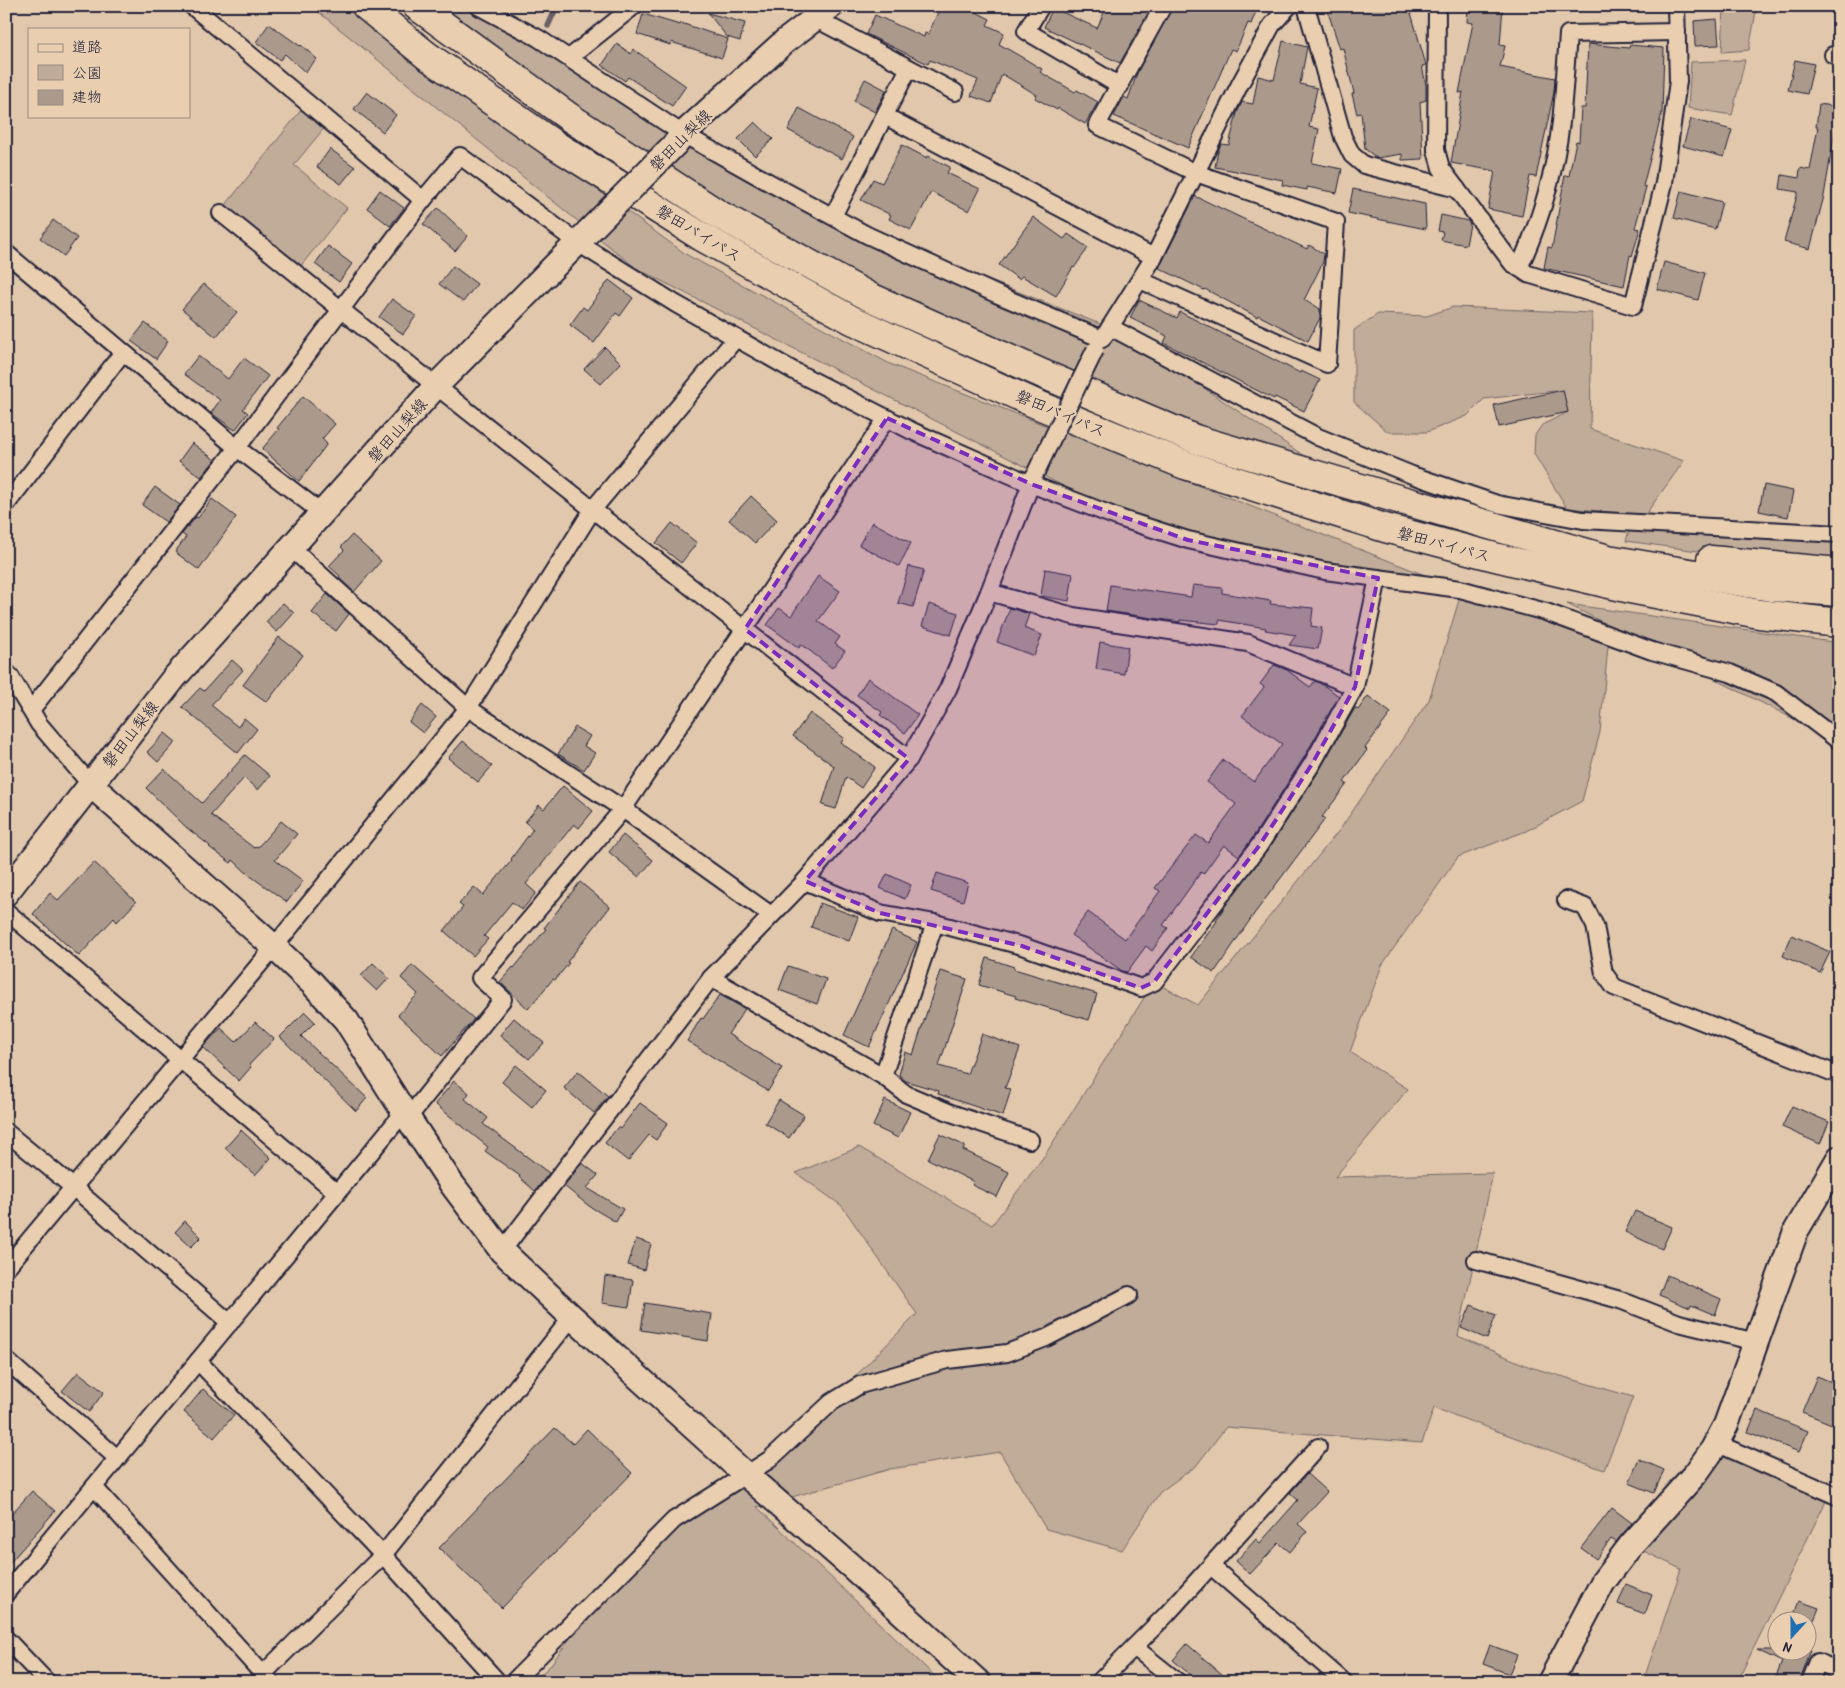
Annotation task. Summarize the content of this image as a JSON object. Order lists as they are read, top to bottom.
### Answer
{
  "streets": {
    "highway": ["磐田バイパス"],
    "street": ["磐田山梨線"]
  },
  "legend": ["道路", "公園", "建物"],
  "north": "bottom"
}
